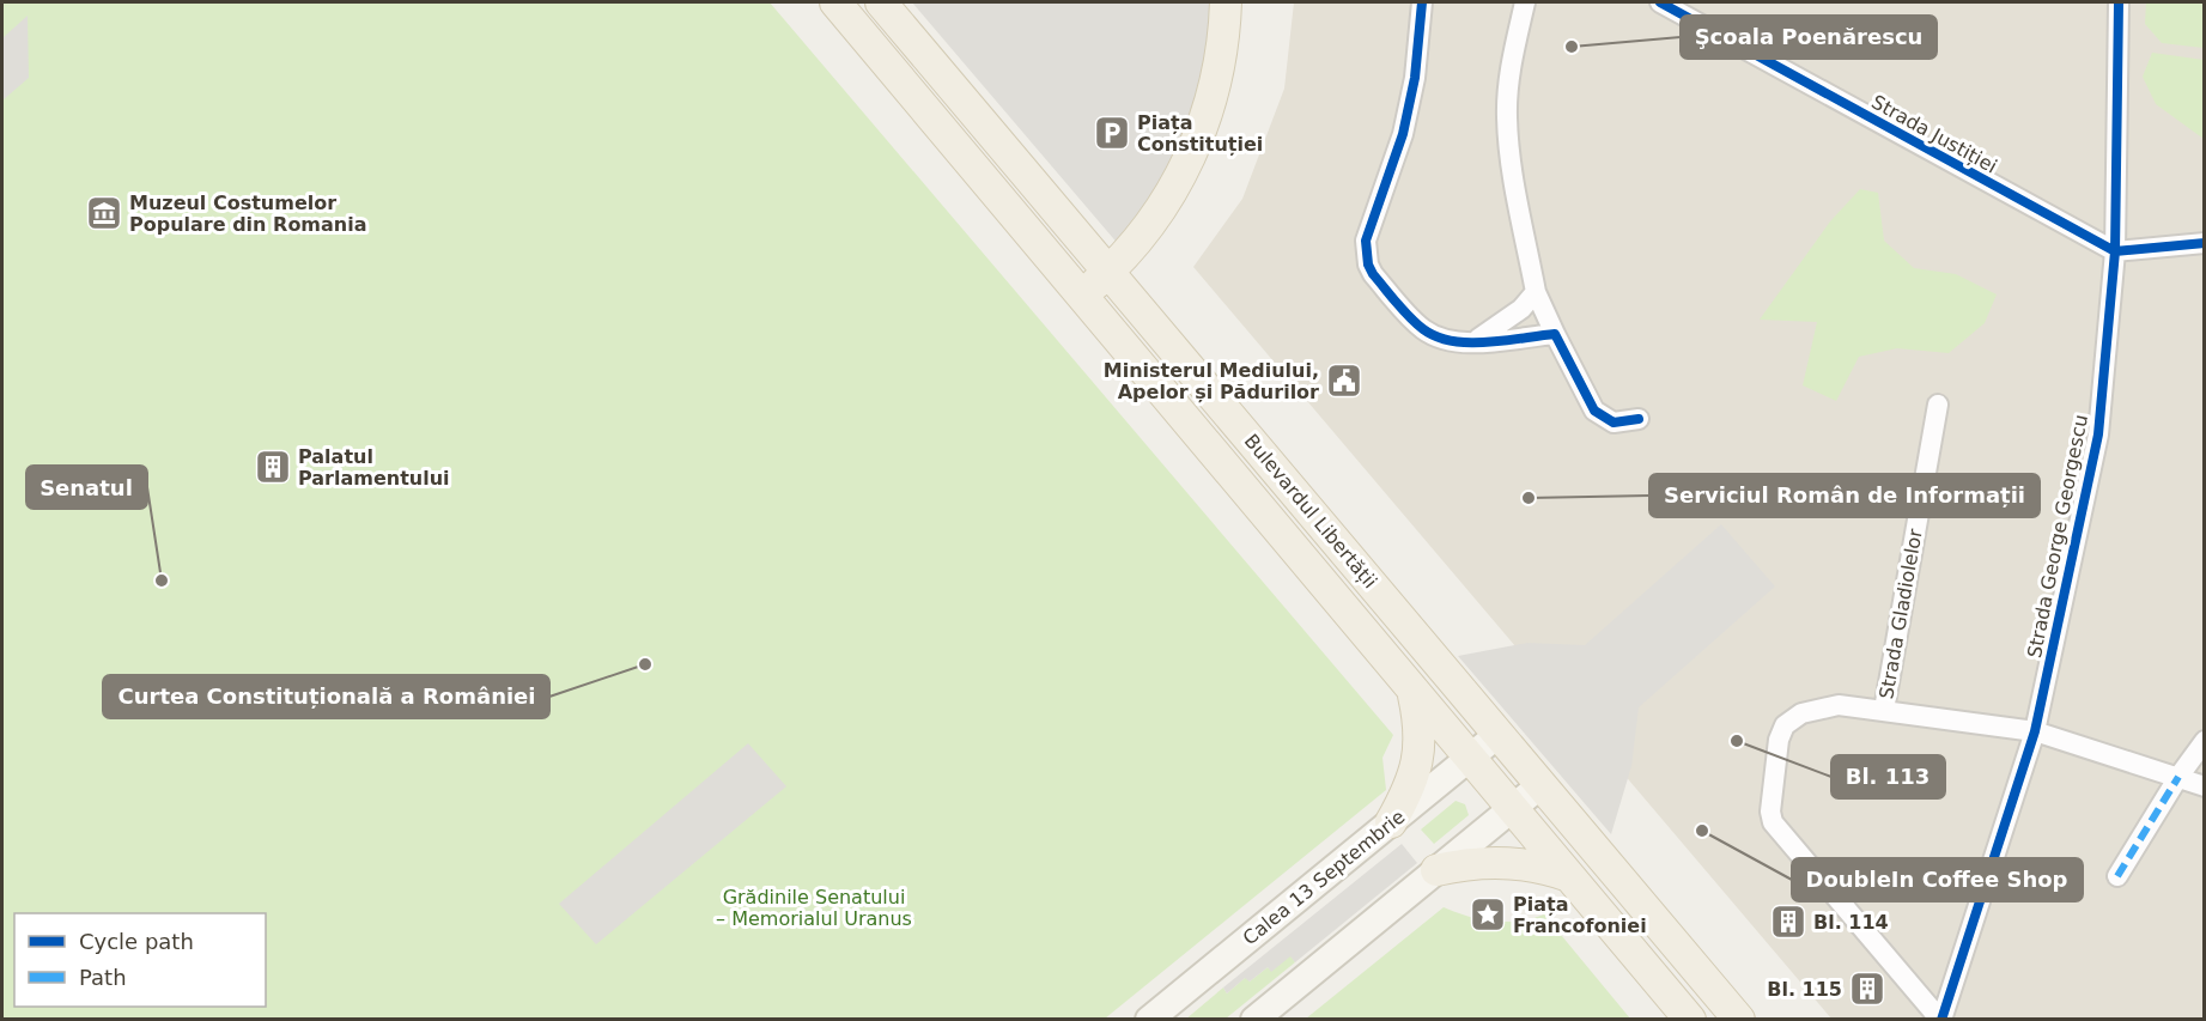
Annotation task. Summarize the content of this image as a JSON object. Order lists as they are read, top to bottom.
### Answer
{
  "streets": {
    "main road": ["Bulevardul Libertății", "Calea 13 Septembrie"],
    "street": ["Strada Justiției", "Strada George Georgescu", "Strada Gladiolelor"]
  },
  "crossings": [
    ["Strada Justiției", "Strada George Georgescu"],
    ["Bulevardul Libertății", "Calea 13 Septembrie"],
    ["Strada George Georgescu", "Strada Gladiolelor"]
  ],
  "parks": ["Grădinile Senatului – Memorialul Uranus"],
  "places": {
    "other": [
      "Şcoala Poenărescu",
      "Serviciul Român de Informații",
      "Senatul",
      "Curtea Constituțională a României",
      "Bl. 113",
      "DoubleIn Coffee Shop"
    ],
    "parking": ["Piața Constituției"],
    "museum": ["Muzeul Costumelor Populare din Romania"],
    "public building": ["Ministerul Mediului, Apelor și Pădurilor"],
    "building": ["Palatul Parlamentului", "Bl. 114", "Bl. 115"],
    "place": ["Piața Francofoniei"]
  },
  "legend": ["Cycle path", "Path"]
}
